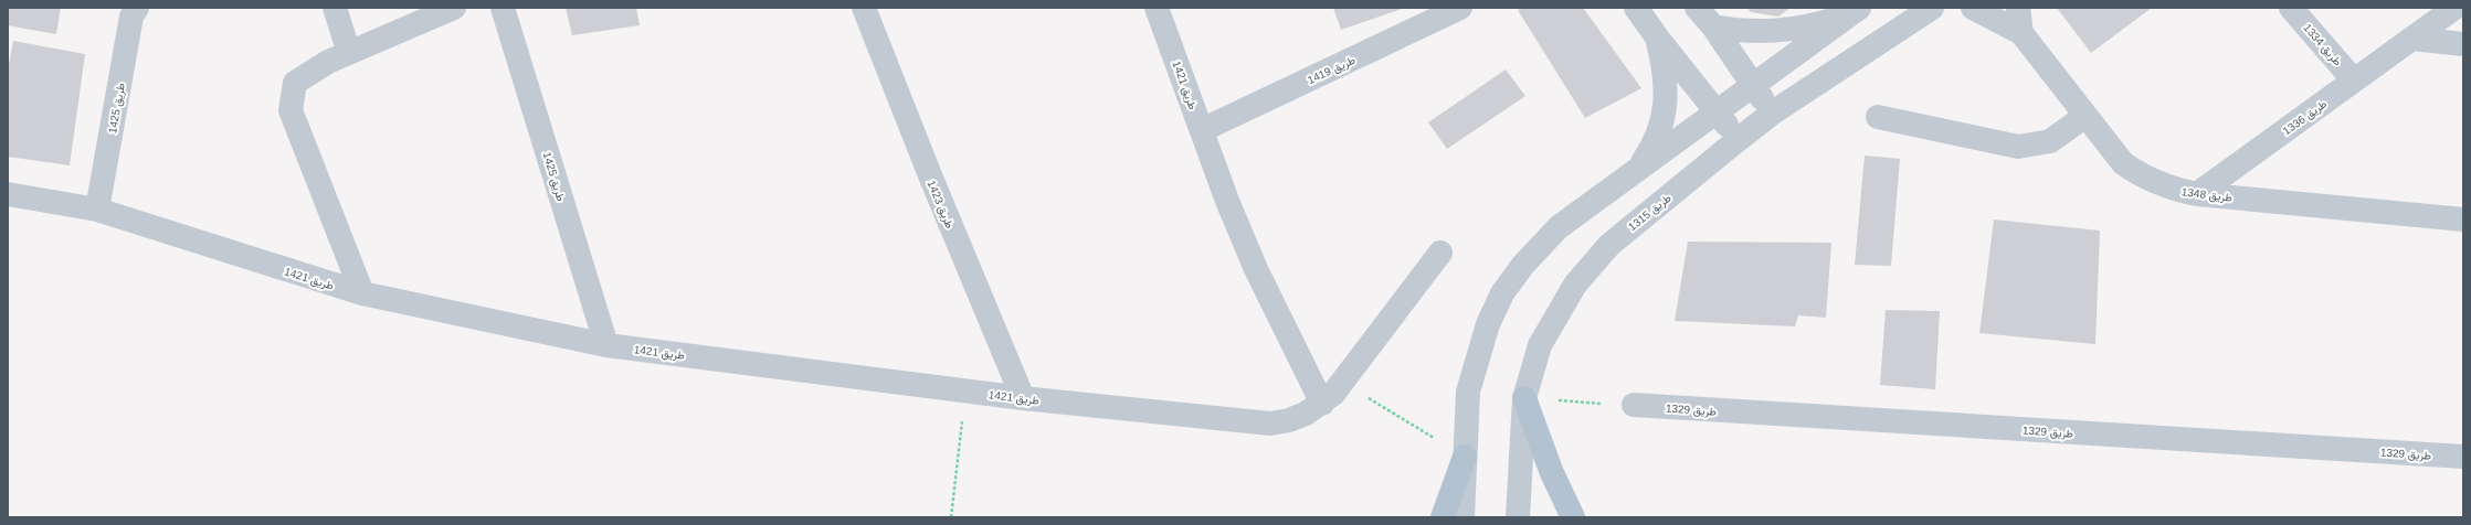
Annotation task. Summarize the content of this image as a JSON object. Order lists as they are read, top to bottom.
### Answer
{
  "streets": {
    "street": [
      "طريق 1334",
      "طريق 1419",
      "طريق 1421",
      "طريق 1425",
      "طريق 1336",
      "طريق 1348",
      "طريق 1423",
      "طريق 1315",
      "طريق 1329"
    ]
  },
  "crossings": [
    ["طريق 1334", "طريق 1336"],
    ["طريق 1419", "طريق 1421"],
    ["طريق 1421", "طريق 1425"],
    ["طريق 1421", "طريق 1423"],
    ["طريق 1336", "طريق 1348"]
  ]
}
